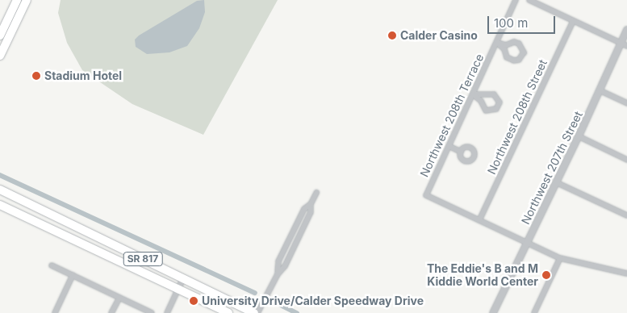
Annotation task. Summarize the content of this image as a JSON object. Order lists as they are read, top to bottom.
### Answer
{
  "streets": {
    "main road": ["SR 817"],
    "street": ["Northwest 208th Terrace", "Northwest 208th Street", "Northwest 207th Street"]
  },
  "crossings": [
    ["Northwest 208th Terrace", "Northwest 208th Street"]
  ],
  "places": [
    "Calder Casino",
    "Stadium Hotel",
    "The Eddie's B and M Kiddie World Center",
    "University Drive/Calder Speedway Drive"
  ],
  "scale_bar": "100 m"
}
